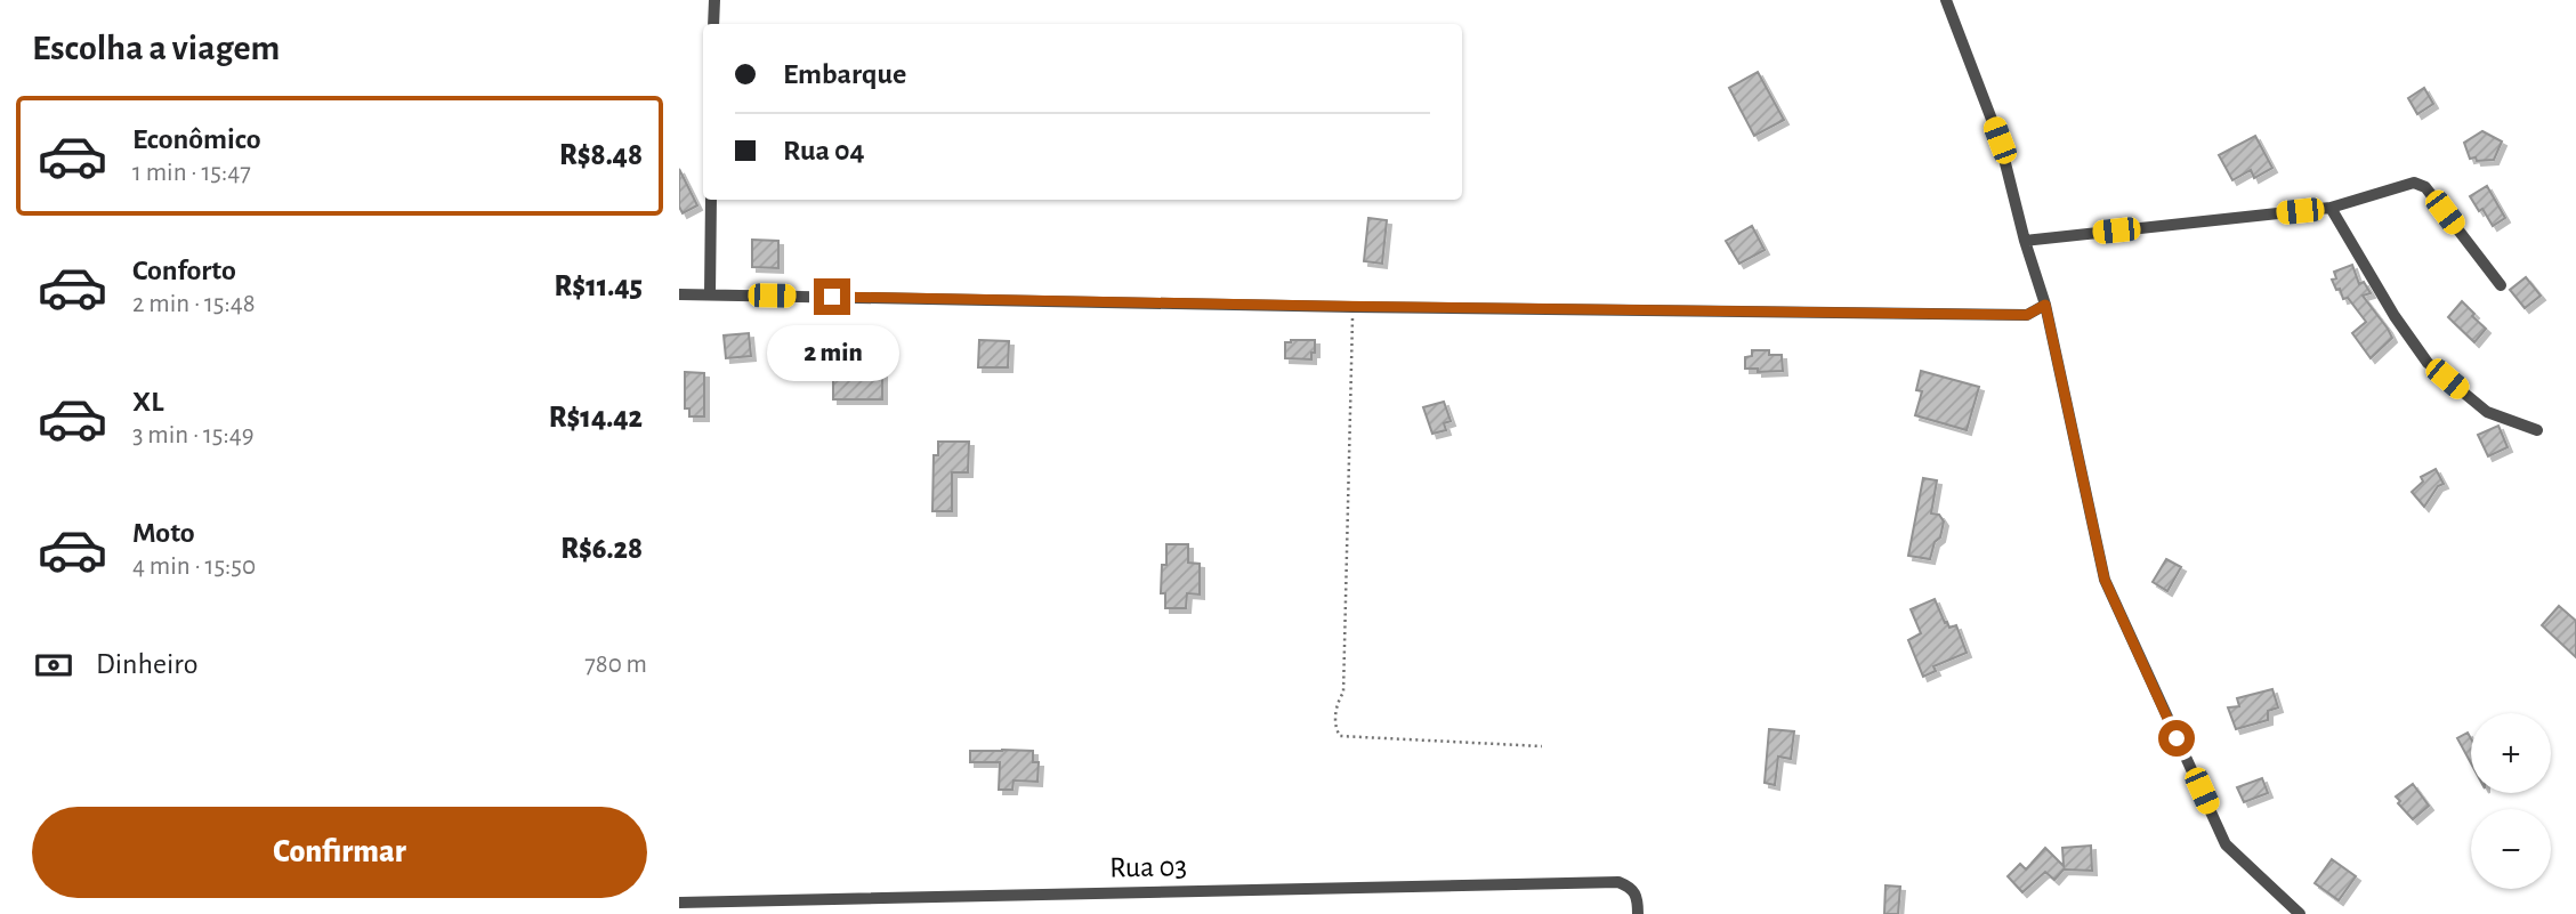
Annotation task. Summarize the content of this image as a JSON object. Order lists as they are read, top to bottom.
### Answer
{
  "streets": {
    "street": ["Rua 03"]
  },
  "page": {
    "heading": "Escolha a viagem",
    "banner": ["Embarque", "Rua 04"],
    "list": [
      {
        "name": "Econômico",
        "note": "1 min · 15:47",
        "value": "R$8.48"
      },
      {
        "name": "Conforto",
        "note": "2 min · 15:48",
        "value": "R$11.45"
      },
      {
        "name": "XL",
        "note": "3 min · 15:49",
        "value": "R$14.42"
      },
      {
        "name": "Moto",
        "note": "4 min · 15:50",
        "value": "R$6.28"
      }
    ],
    "bubble": "2 min",
    "pay": ["Dinheiro", "780 m"],
    "map_buttons": ["+", "−"],
    "buttons": "Confirmar"
  }
}
